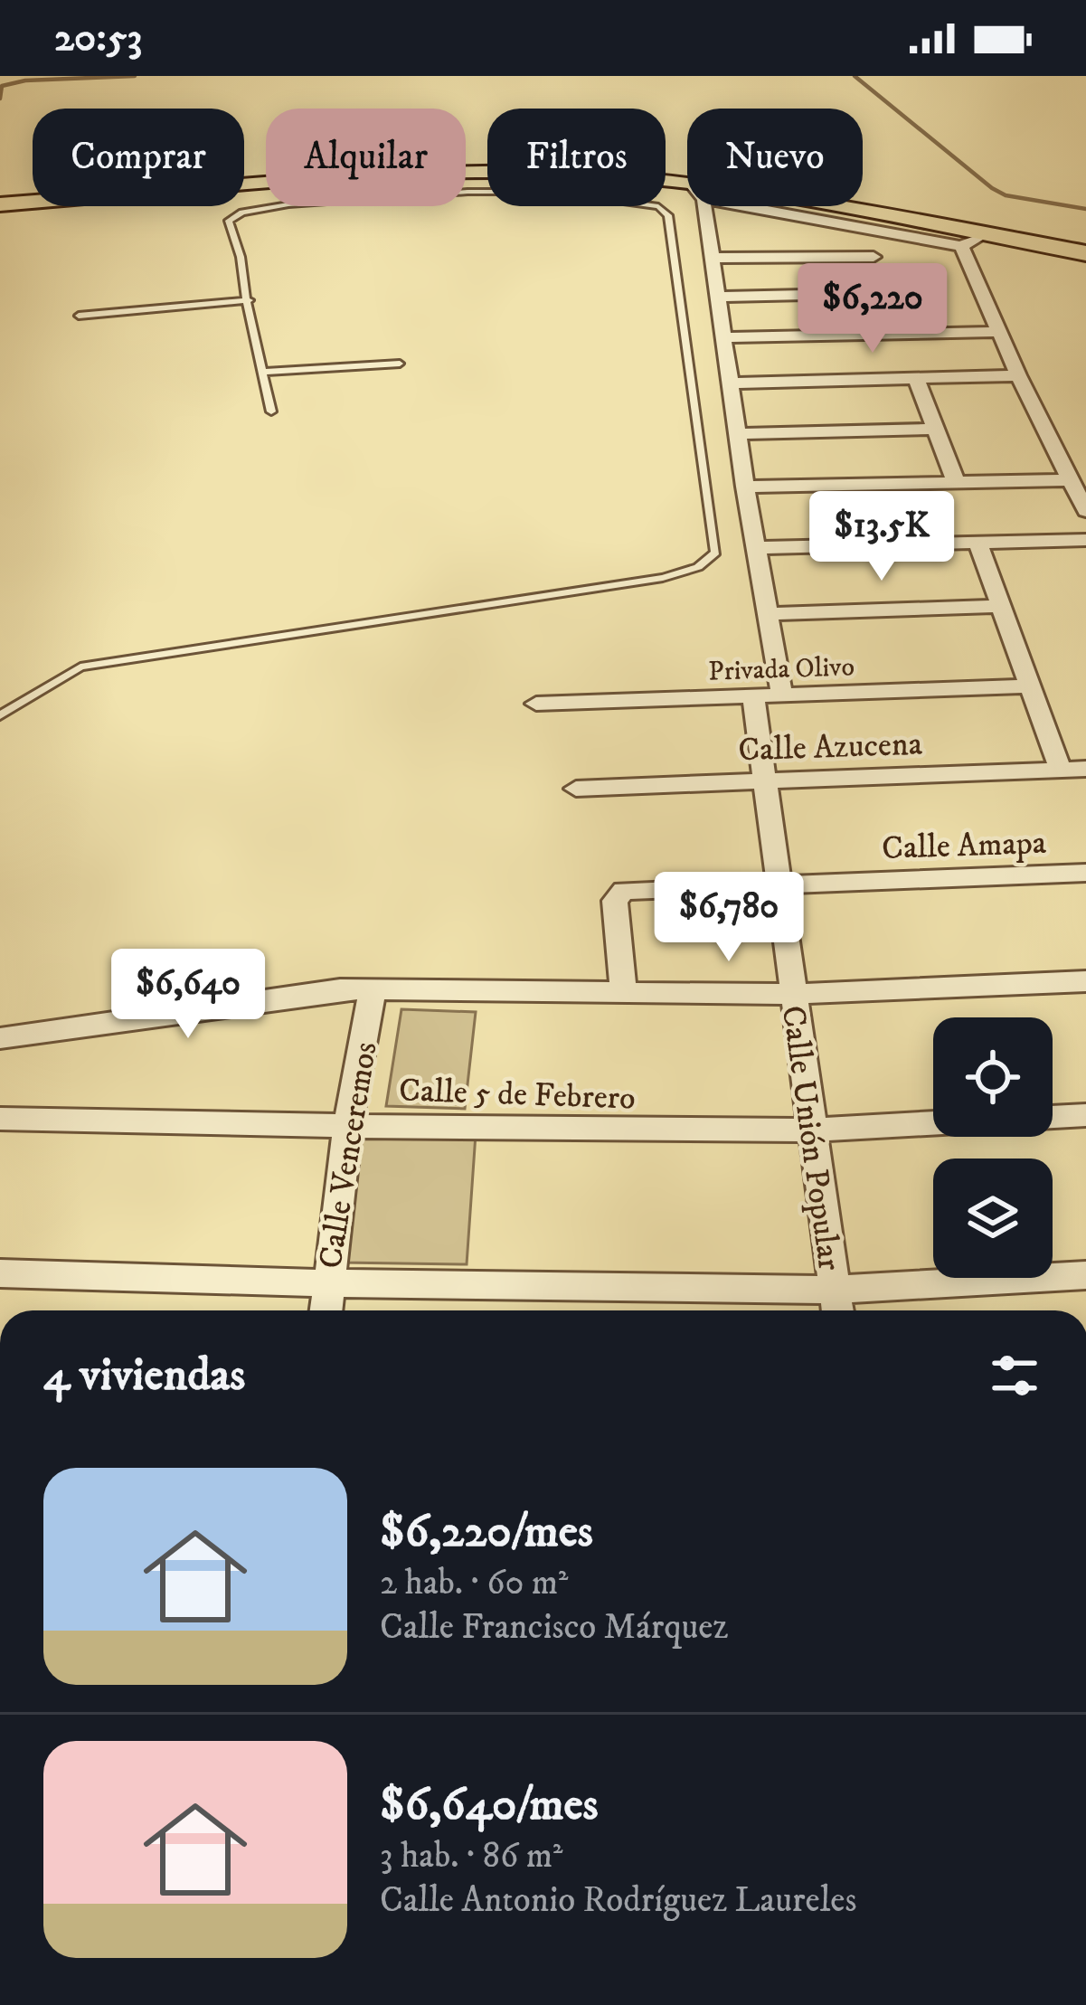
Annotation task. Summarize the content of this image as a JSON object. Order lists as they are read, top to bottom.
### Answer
{
  "streets": {
    "street": [
      "Privada Olivo",
      "Calle Azucena",
      "Calle Amapa",
      "Calle 5 de Febrero",
      "Calle Unión Popular",
      "Calle Venceremos"
    ]
  },
  "crossings": [
    ["Privada Olivo", "Calle Unión Popular"],
    ["Calle Azucena", "Calle Unión Popular"],
    ["Calle Amapa", "Calle Unión Popular"],
    ["Calle 5 de Febrero", "Calle Unión Popular"],
    ["Calle 5 de Febrero", "Calle Venceremos"]
  ],
  "page": {
    "status": "20:53",
    "chip": [
      "Comprar",
      "Alquilar",
      "Filtros",
      "Nuevo"
    ],
    "price": [
      "$6,220",
      "$13.5K",
      "$6,780",
      "$6,640"
    ],
    "heading": "4 viviendas",
    "list": [
      {
        "name": "$6,220/mes",
        "note": "2 hab. · 60 m² · Calle Francisco Márquez"
      },
      {
        "name": "$6,640/mes",
        "note": "3 hab. · 86 m² · Calle Antonio Rodríguez Laureles"
      }
    ]
  }
}
